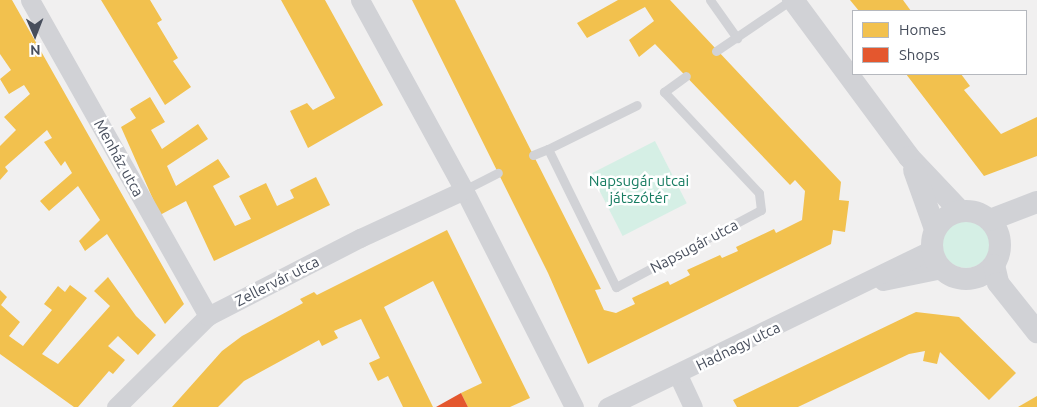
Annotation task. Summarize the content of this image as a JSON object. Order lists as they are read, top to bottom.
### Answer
{
  "streets": {
    "street": ["Menház utca", "Zellervár utca", "Hadnagy utca"],
    "lane": ["Napsugár utca"]
  },
  "crossings": [
    ["Menház utca", "Zellervár utca"]
  ],
  "parks": ["Napsugár utcai játszótér"],
  "legend": ["Homes", "Shops"],
  "north": "bottom"
}
